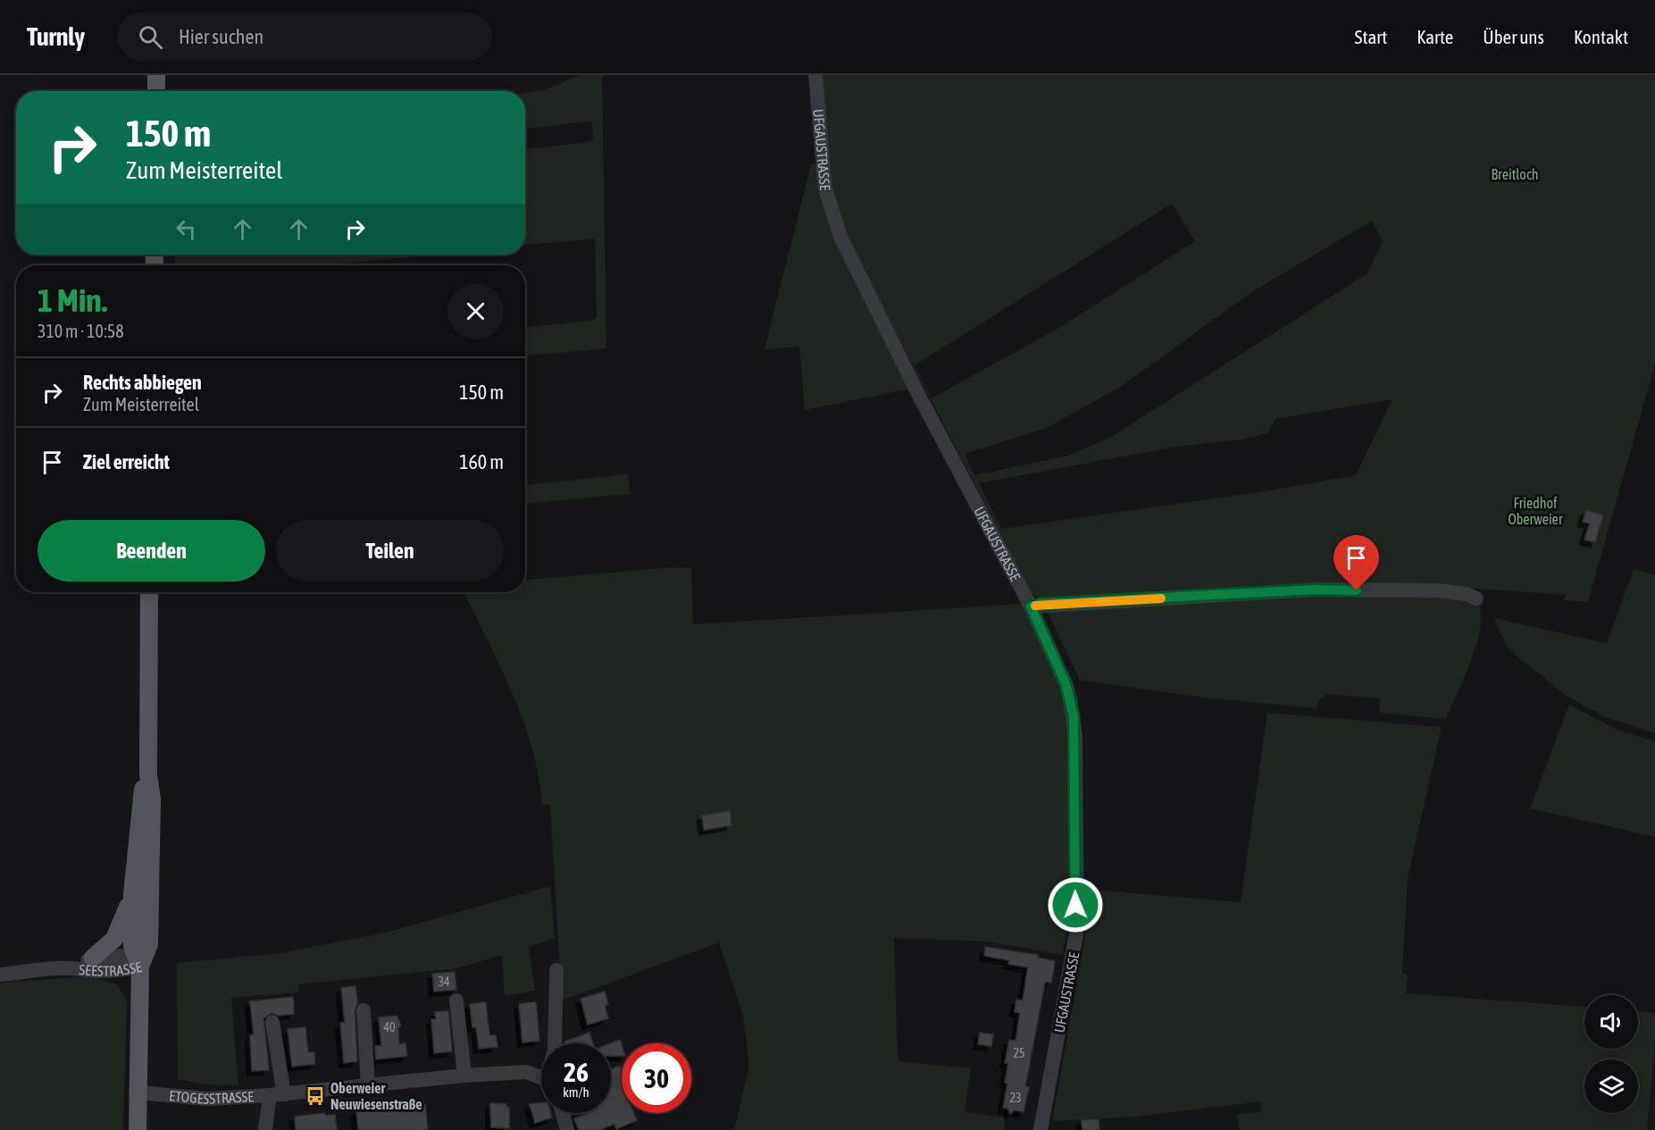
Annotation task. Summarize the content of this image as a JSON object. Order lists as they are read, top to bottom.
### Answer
{
  "streets": {
    "street": ["UFGAUSTRASSE", "SEESTRASSE", "ETOGESSTRASSE"]
  },
  "parks": ["Breitloch", "Friedhof Oberweier"],
  "places": {
    "bus stop": ["Oberweier Neuwiesenstraße"]
  },
  "house_numbers": [
    "34",
    "40",
    "25",
    "23"
  ],
  "page": {
    "header": "Turnly",
    "search": "Hier suchen",
    "nav": [
      "Start",
      "Karte",
      "Über uns",
      "Kontakt"
    ],
    "turn": ["150 m", "Zum Meisterreitel"],
    "heading": ["1 Min.", "310 m · 10:58"],
    "list": [
      {
        "name": "Rechts abbiegen",
        "note": "Zum Meisterreitel",
        "value": "150 m"
      },
      {
        "name": "Ziel erreicht",
        "value": "160 m"
      }
    ],
    "buttons": ["Beenden", "Teilen"],
    "speed": "26 km/h",
    "limit": "30"
  }
}
